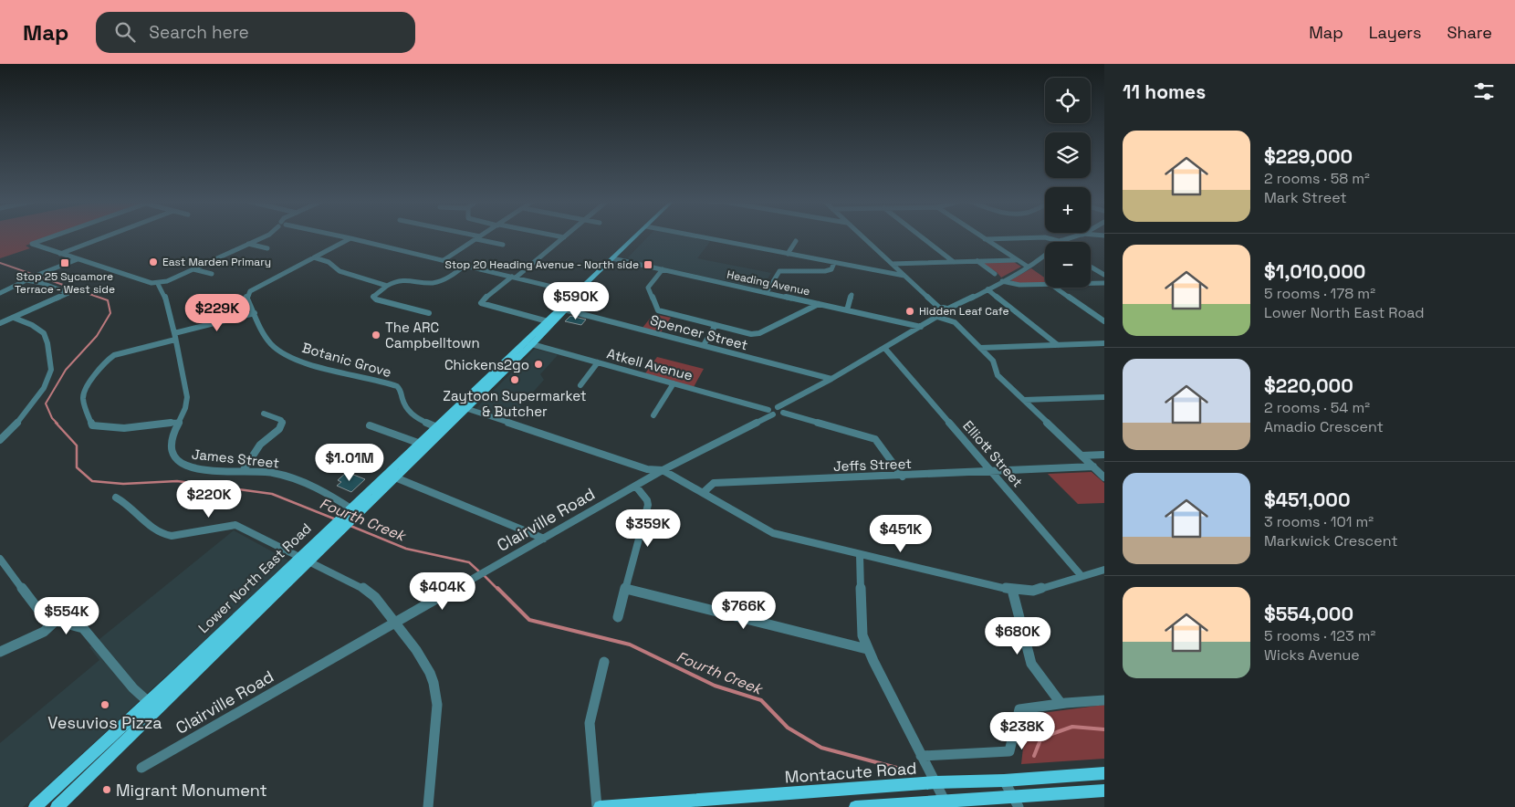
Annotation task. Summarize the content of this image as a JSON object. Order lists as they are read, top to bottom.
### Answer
{
  "streets": {
    "main road": ["Lower North East Road", "Montacute Road"],
    "street": [
      "Heading Avenue",
      "Spencer Street",
      "Botanic Grove",
      "Atkell Avenue",
      "Elliott Street",
      "James Street",
      "Jeffs Street",
      "Clairville Road"
    ]
  },
  "crossings": [
    ["Heading Avenue", "Lower North East Road"],
    ["Spencer Street", "Lower North East Road"],
    ["Botanic Grove", "Lower North East Road"],
    ["Atkell Avenue", "Clairville Road"],
    ["Atkell Avenue", "Lower North East Road"],
    ["Elliott Street", "Jeffs Street"],
    ["James Street", "Lower North East Road"]
  ],
  "water": ["Fourth Creek"],
  "places": {
    "other": [
      "East Marden Primary",
      "Hidden Leaf Cafe",
      "The ARC Campbelltown",
      "Chickens2go",
      "Zaytoon Supermarket & Butcher",
      "Vesuvios Pizza",
      "Migrant Monument"
    ],
    "transit": ["Stop 25 Sycamore Terrace - West side", "Stop 20 Heading Avenue - North side"]
  },
  "page": {
    "header": "Map",
    "search": "Search here",
    "nav": ["Map", "Layers", "Share"],
    "heading": "11 homes",
    "map_buttons": ["+", "−"],
    "list": [
      {
        "name": "$229,000",
        "note": "2 rooms · 58 m² · Mark Street"
      },
      {
        "name": "$1,010,000",
        "note": "5 rooms · 178 m² · Lower North East Road"
      },
      {
        "name": "$220,000",
        "note": "2 rooms · 54 m² · Amadio Crescent"
      },
      {
        "name": "$451,000",
        "note": "3 rooms · 101 m² · Markwick Crescent"
      },
      {
        "name": "$554,000",
        "note": "5 rooms · 123 m² · Wicks Avenue"
      }
    ],
    "price": [
      "$590K",
      "$229K",
      "$1.01M",
      "$220K",
      "$359K",
      "$451K",
      "$404K",
      "$766K",
      "$554K",
      "$680K",
      "$238K"
    ]
  }
}
